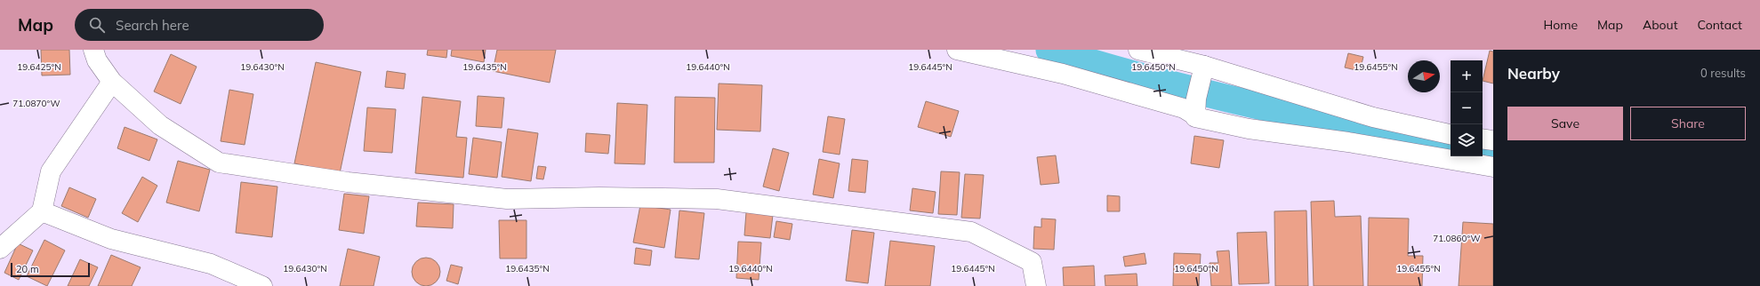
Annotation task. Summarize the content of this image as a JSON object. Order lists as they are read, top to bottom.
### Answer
{
  "scale_bar": "20 m",
  "north": "right",
  "page": {
    "header": "Map",
    "search": "Search here",
    "nav": [
      "Home",
      "Map",
      "About",
      "Contact"
    ],
    "heading": ["Nearby", "0 results"],
    "map_buttons": ["+", "−"],
    "buttons": ["Save", "Share"],
    "scale": "20 m"
  },
  "coordinates": [
    "19.6425°N",
    "19.6430°N",
    "19.6435°N",
    "19.6440°N",
    "19.6445°N",
    "19.6450°N",
    "19.6455°N",
    "71.0870°W",
    "71.0860°W"
  ]
}
